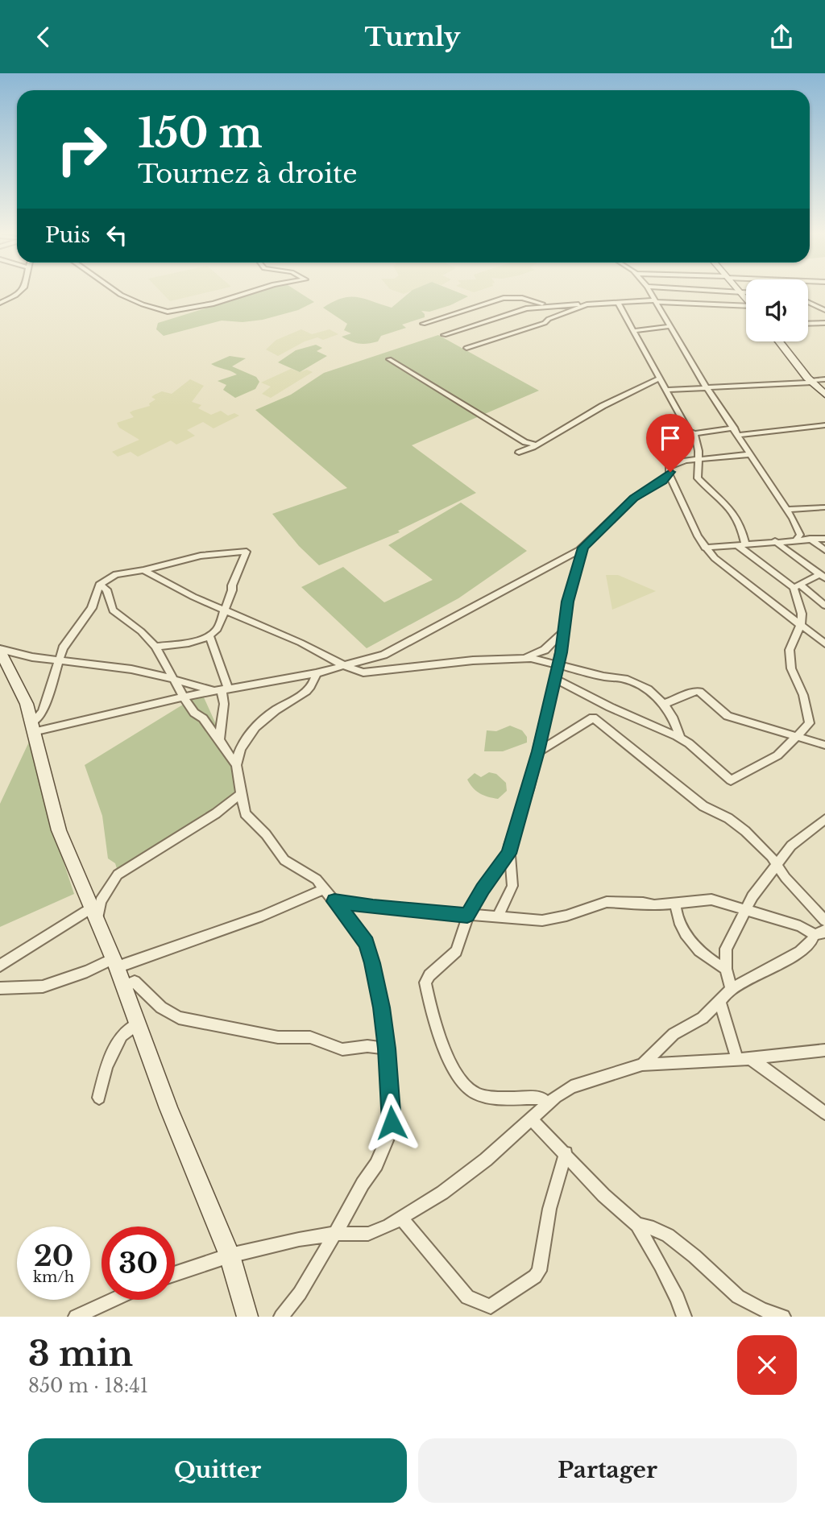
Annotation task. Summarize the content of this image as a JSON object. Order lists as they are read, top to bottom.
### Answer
{
  "page": {
    "header": "Turnly",
    "turn": ["150 m", "Tournez à droite"],
    "then": "Puis",
    "speed": "20 km/h",
    "limit": "30",
    "heading": ["3 min", "850 m · 18:41"],
    "buttons": ["Quitter", "Partager"]
  }
}
